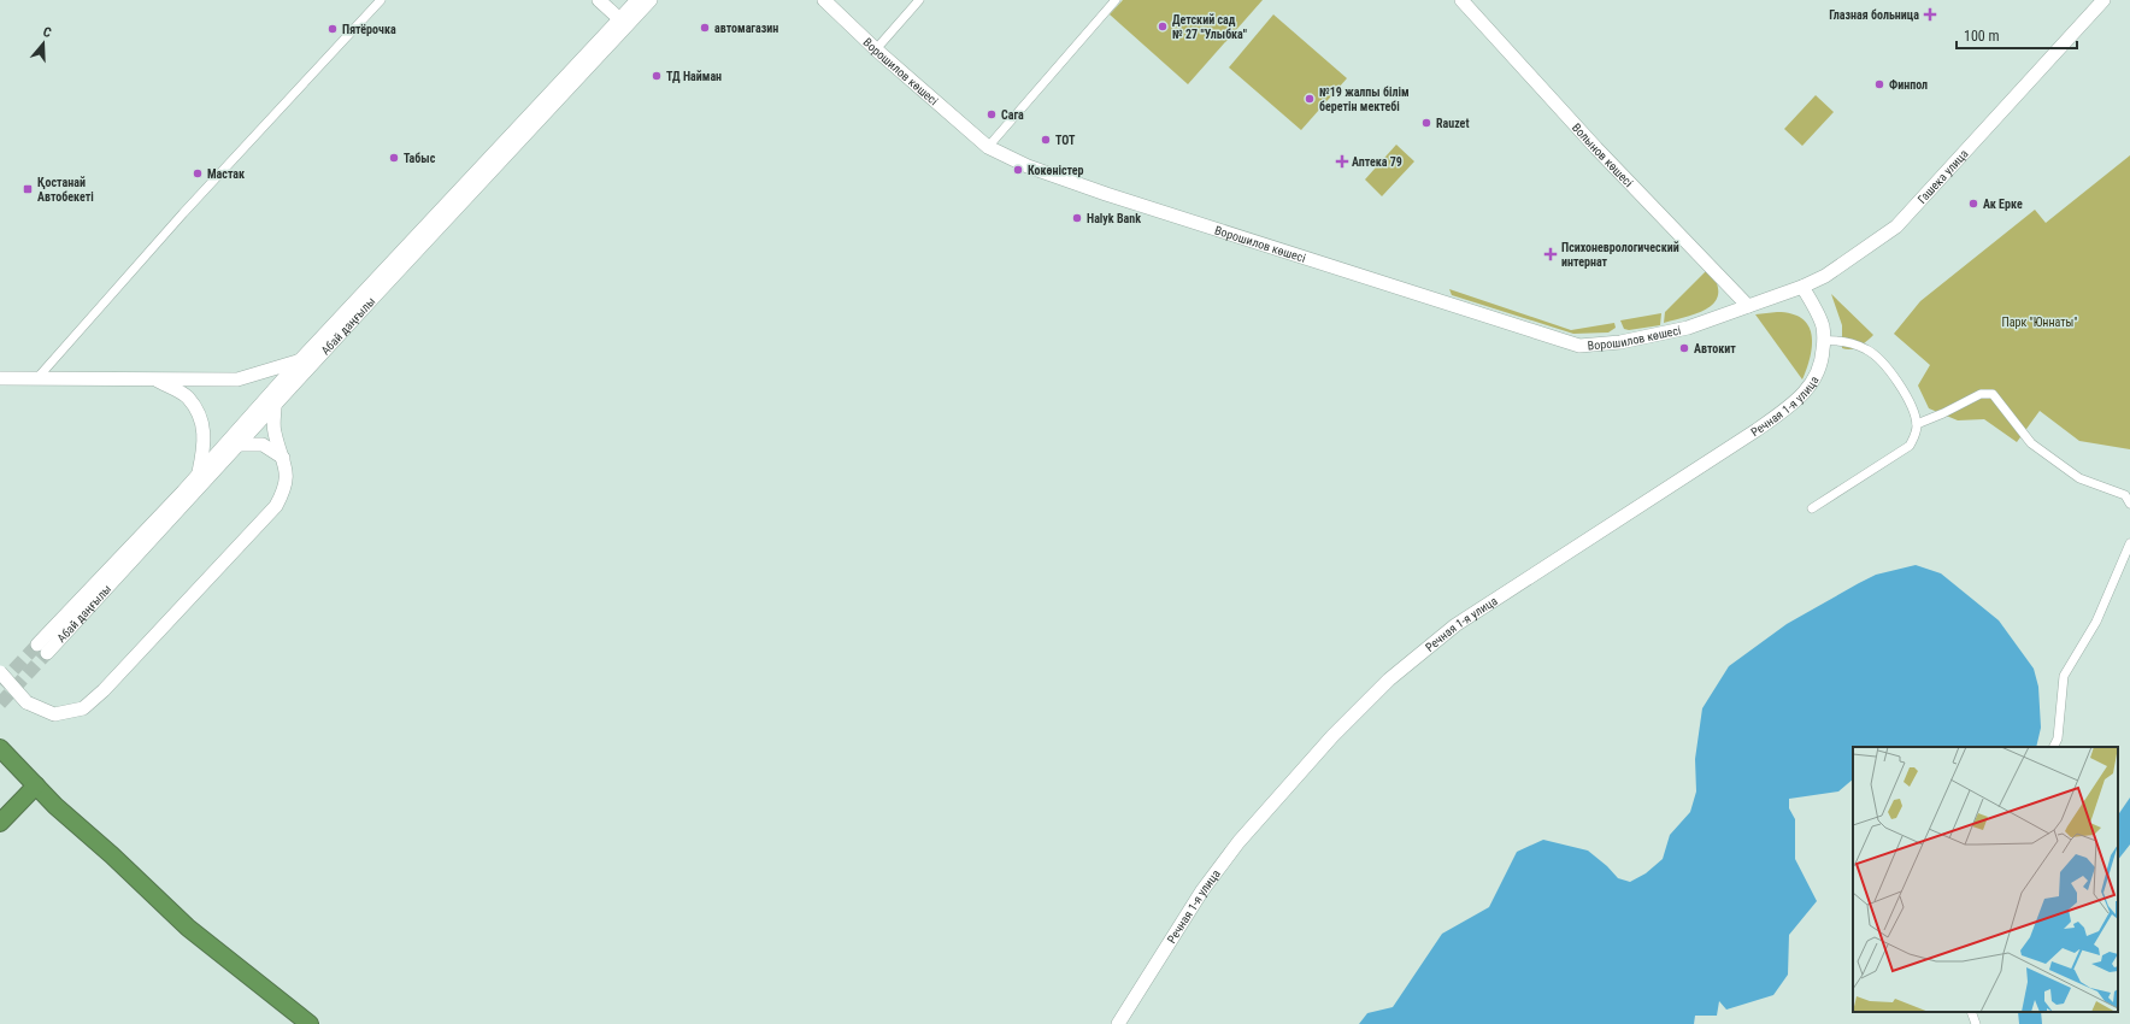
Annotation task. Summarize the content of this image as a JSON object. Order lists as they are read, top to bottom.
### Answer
{
  "streets": {
    "main road": [
      "Ворошилов көшесі",
      "Волынов көшесі",
      "Гашека улица",
      "Абай даңғылы",
      "Речная 1-я улица"
    ]
  },
  "crossings": [
    ["Ворошилов көшесі", "Волынов көшесі"],
    ["Ворошилов көшесі", "Гашека улица"],
    ["Волынов көшесі", "Гашека улица"],
    ["Гашека улица", "Речная 1-я улица"]
  ],
  "parks": ["Парк \"Юннаты\""],
  "places": {
    "health": ["Глазная больница", "Аптека 79", "Психоневрологический интернат"],
    "other": [
      "Детский сад № 27 \"Улыбка\"",
      "автомагазин",
      "Пятёрочка",
      "ТД Найман",
      "Финпол",
      "№19 жалпы білім беретін мектебі",
      "Сага",
      "Rauzet",
      "ТОТ",
      "Табыс",
      "Кокөністер",
      "Мастак",
      "Ак Ерке",
      "Halyk Bank",
      "Автокит"
    ],
    "transit": ["Қостанай Автобекеті"]
  },
  "scale_bar": "100 m",
  "north": "top"
}
